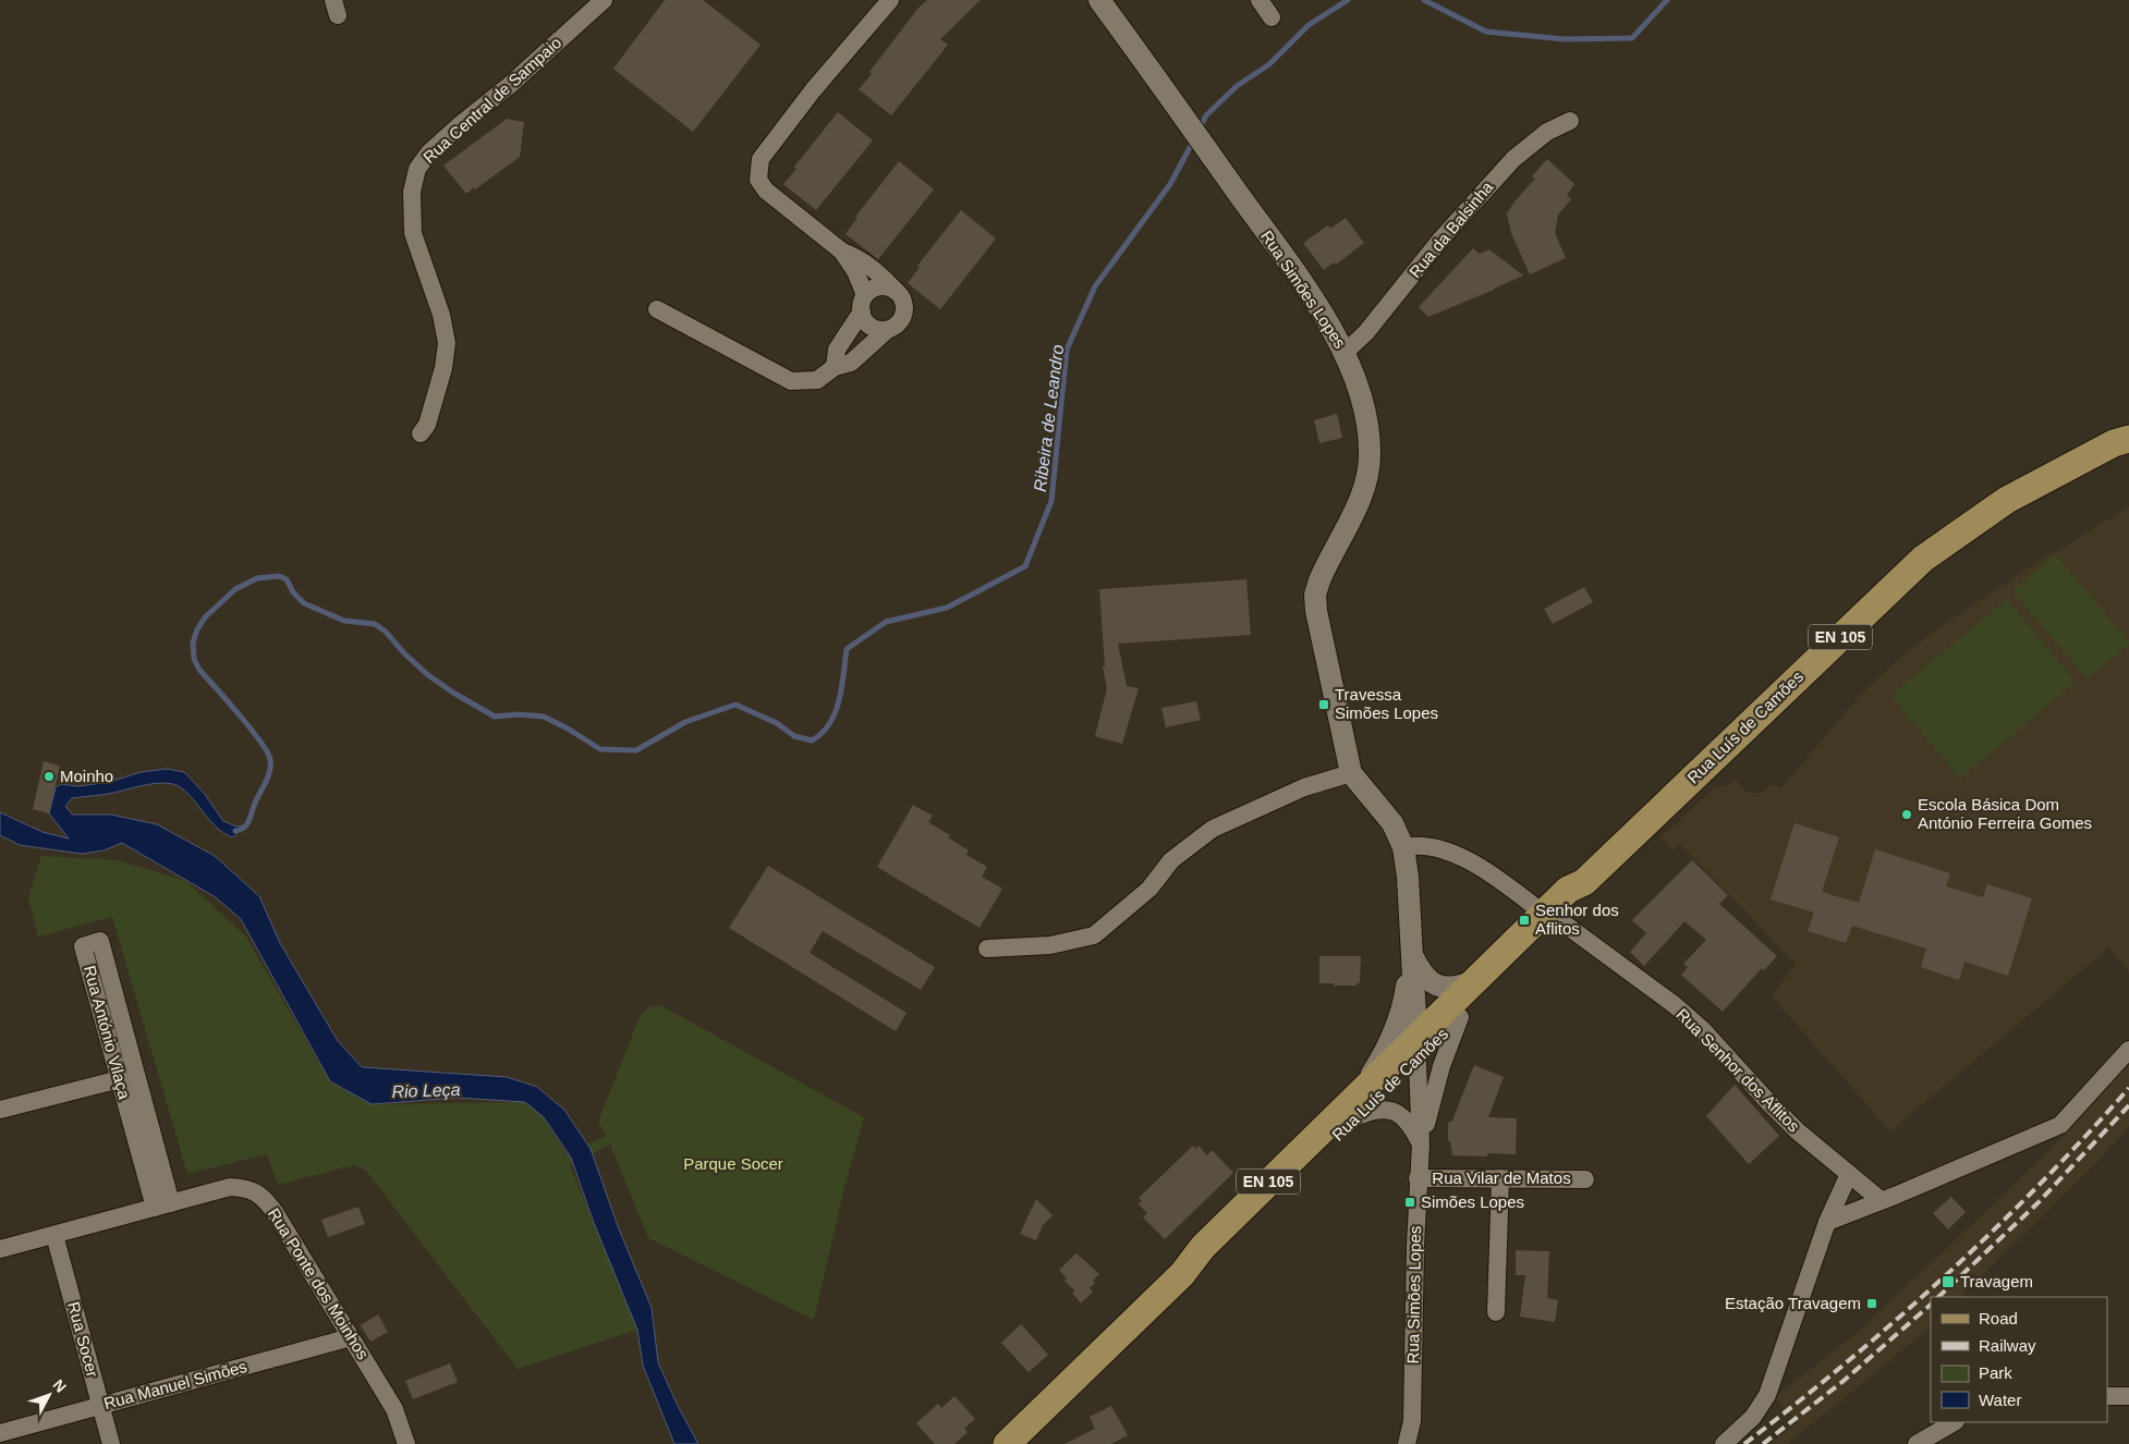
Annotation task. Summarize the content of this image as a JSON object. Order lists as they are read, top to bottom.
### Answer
{
  "streets": {
    "main road": ["EN 105", "Rua Luís de Camões"],
    "street": [
      "Rua Central de Sampaio",
      "Rua da Balsinha",
      "Rua Simões Lopes",
      "Rua António Vilaça",
      "Rua Senhor dos Aflitos",
      "Rua Vilar de Matos",
      "Rua Ponte dos Moinhos",
      "Rua Socer",
      "Rua Manuel Simões"
    ]
  },
  "crossings": [
    ["Rua da Balsinha", "Rua Simões Lopes"],
    ["Rua Simões Lopes", "Rua Luís de Camões"],
    ["Rua Simões Lopes", "Rua Senhor dos Aflitos"],
    ["Rua Simões Lopes", "Rua Vilar de Matos"],
    ["Rua Luís de Camões", "Rua Senhor dos Aflitos"],
    ["Rua António Vilaça", "Rua Ponte dos Moinhos"],
    ["Rua Ponte dos Moinhos", "Rua Socer"],
    ["Rua Ponte dos Moinhos", "Rua Manuel Simões"],
    ["Rua Socer", "Rua Manuel Simões"]
  ],
  "water": ["Ribeira de Leandro", "Rio Leça"],
  "parks": ["Parque Socer"],
  "places": {
    "transit": [
      "Travessa Simões Lopes",
      "Senhor dos Aflitos",
      "Simões Lopes",
      "Travagem",
      "Estação Travagem"
    ],
    "other": ["Moinho", "Escola Básica Dom António Ferreira Gomes"]
  },
  "legend": [
    "Road",
    "Railway",
    "Park",
    "Water"
  ],
  "north": "top right"
}
